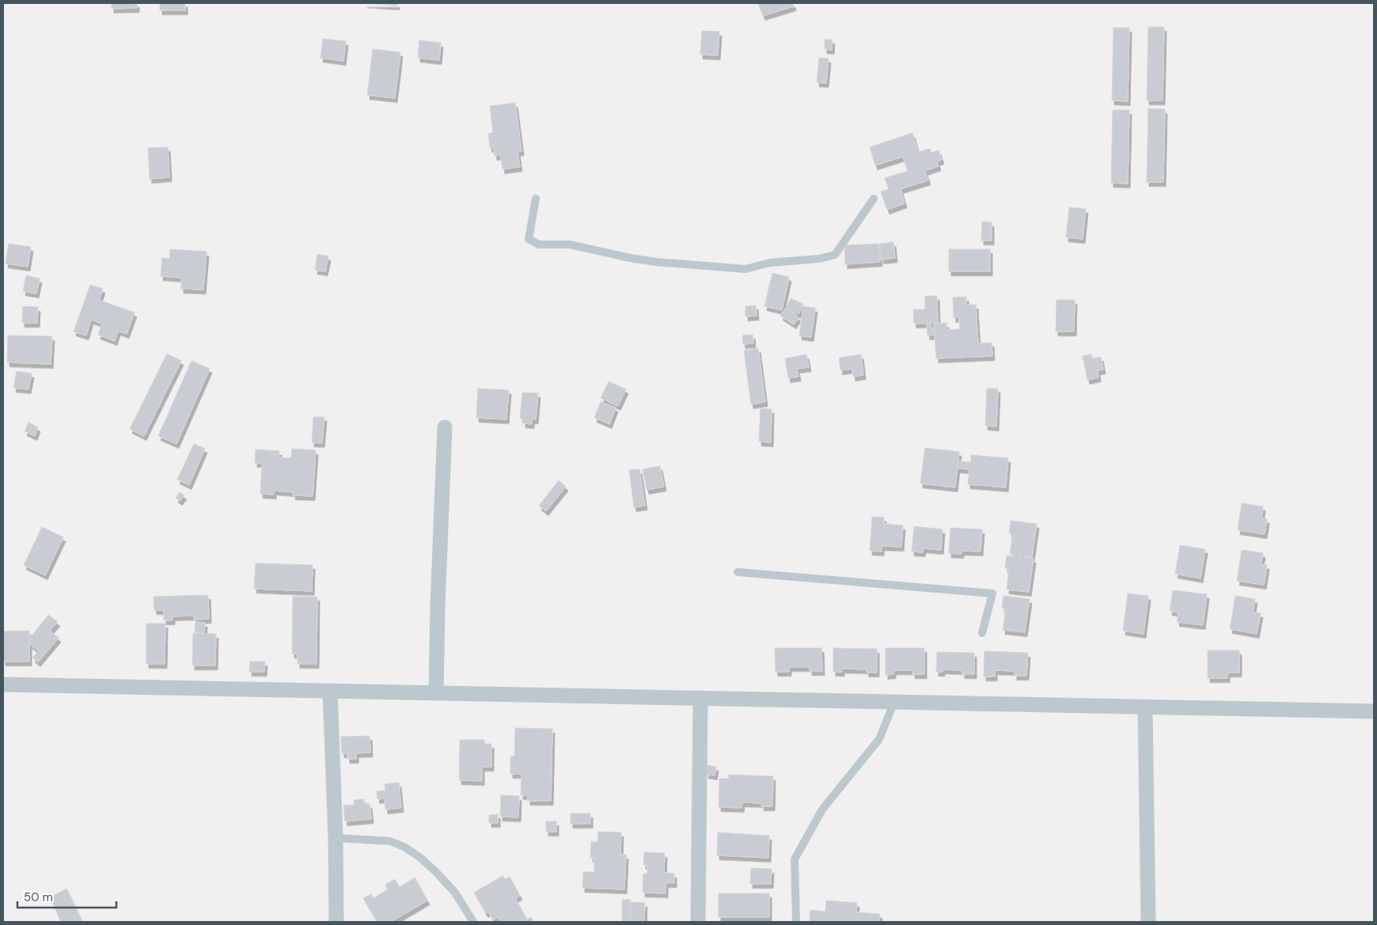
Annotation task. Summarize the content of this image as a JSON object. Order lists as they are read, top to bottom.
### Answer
{
  "scale_bar": "50 m"
}
